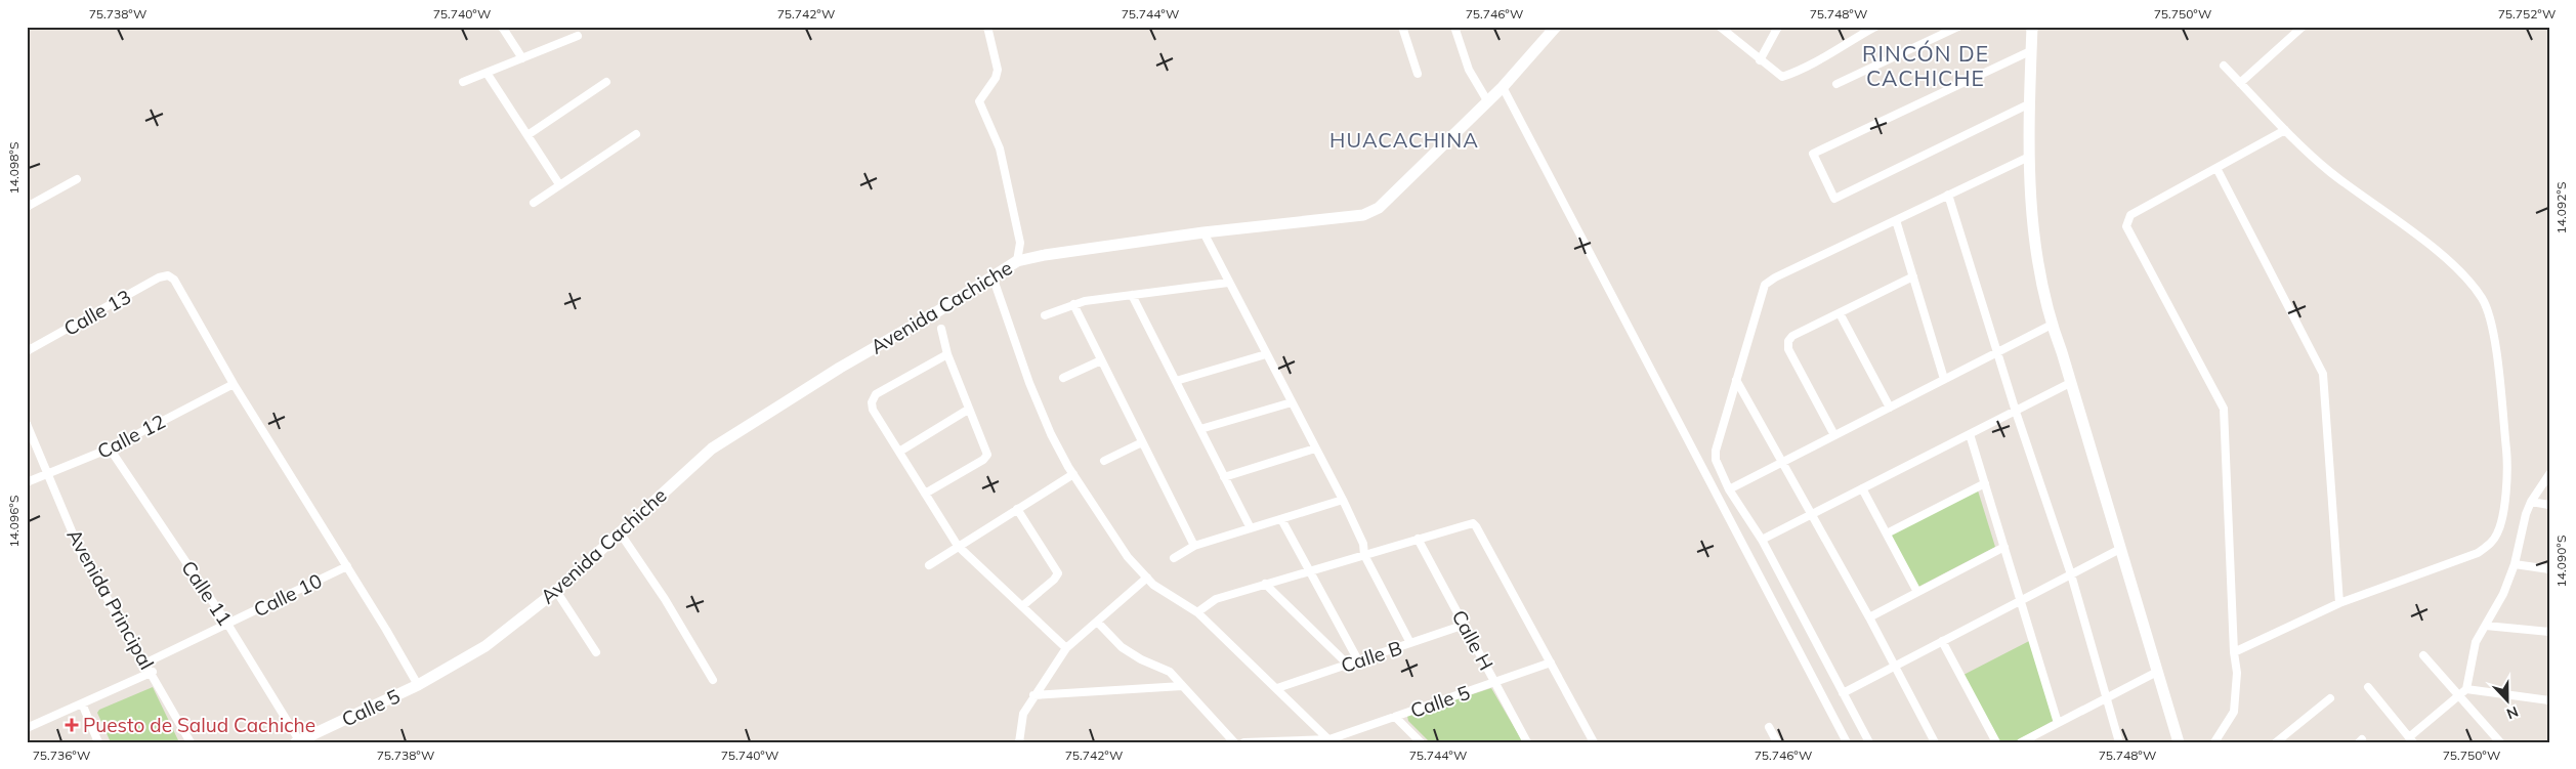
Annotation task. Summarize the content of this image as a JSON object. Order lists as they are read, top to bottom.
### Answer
{
  "streets": {
    "street": [
      "Avenida Cachiche",
      "Calle 13",
      "Calle 12",
      "Calle 11",
      "Calle 10",
      "Avenida Principal",
      "Calle H",
      "Calle B",
      "Calle 5"
    ]
  },
  "crossings": [
    ["Avenida Cachiche", "Calle 5"],
    ["Calle 13", "Calle 12"],
    ["Calle 12", "Calle 11"],
    ["Calle 12", "Avenida Principal"],
    ["Calle 11", "Calle 10"],
    ["Calle 11", "Calle 5"],
    ["Calle 10", "Avenida Principal"],
    ["Calle H", "Calle B"],
    ["Calle H", "Calle 5"]
  ],
  "districts": ["RINCÓN DE CACHICHE", "HUACACHINA"],
  "places": {
    "health": ["Puesto de Salud Cachiche"]
  },
  "north": "bottom",
  "coordinates": [
    "75.738°W",
    "75.740°W",
    "75.742°W",
    "75.744°W",
    "75.746°W",
    "75.748°W",
    "75.750°W",
    "75.752°W",
    "14.098°S",
    "14.092°S",
    "14.096°S",
    "14.090°S",
    "75.736°W"
  ]
}
